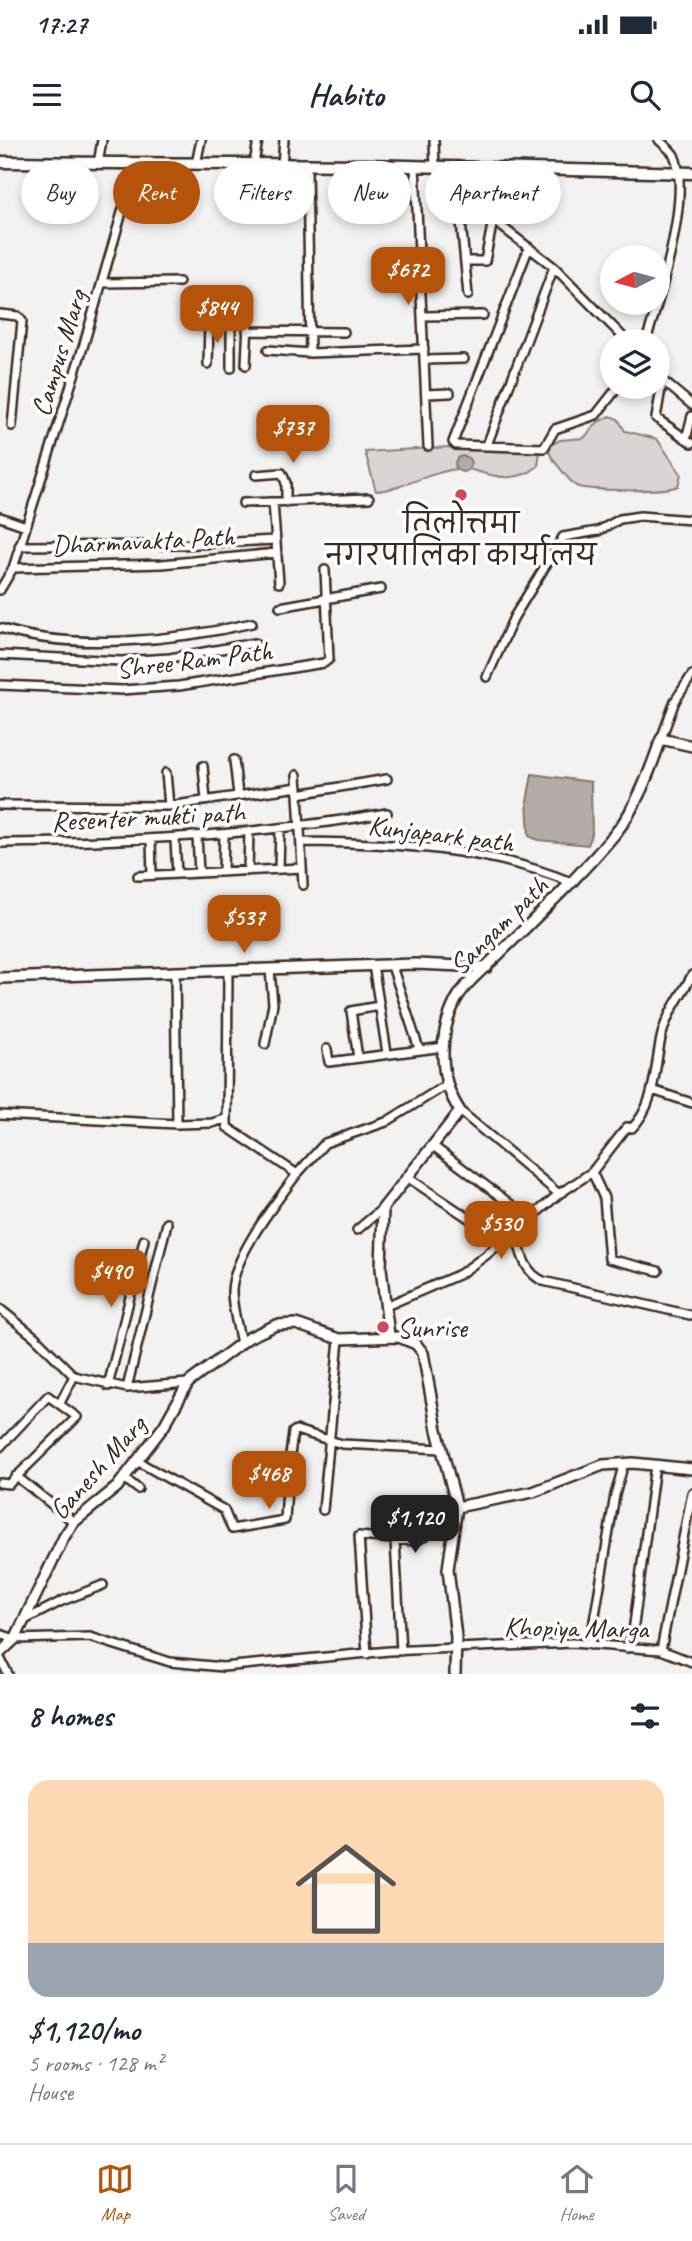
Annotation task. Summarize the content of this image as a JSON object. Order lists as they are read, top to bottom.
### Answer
{
  "streets": {
    "street": [
      "Campus Marg",
      "Dharmavakta Path",
      "Shree Ram Path",
      "Resenter mukti path",
      "Kunjapark path",
      "Sangam path",
      "Ganesh Marg",
      "Khopiya Marga"
    ]
  },
  "crossings": [
    ["Campus Marg", "Dharmavakta Path"],
    ["Kunjapark path", "Sangam path"],
    ["Ganesh Marg", "Khopiya Marga"]
  ],
  "places": ["तिलोत्तमा नगरपालिका कार्यालय", "Sunrise"],
  "north": "left",
  "page": {
    "status": "17:27",
    "header": "Habito",
    "chip": [
      "Buy",
      "Rent",
      "Filters",
      "New",
      "Apartment"
    ],
    "price": [
      "$672",
      "$844",
      "$737",
      "$537",
      "$530",
      "$490",
      "$468",
      "$1,120"
    ],
    "heading": "8 homes",
    "list": [
      {
        "name": "$1,120/mo",
        "note": "5 rooms · 128 m² · House"
      }
    ],
    "tabs": ["Map", "Saved", "Home"]
  }
}
